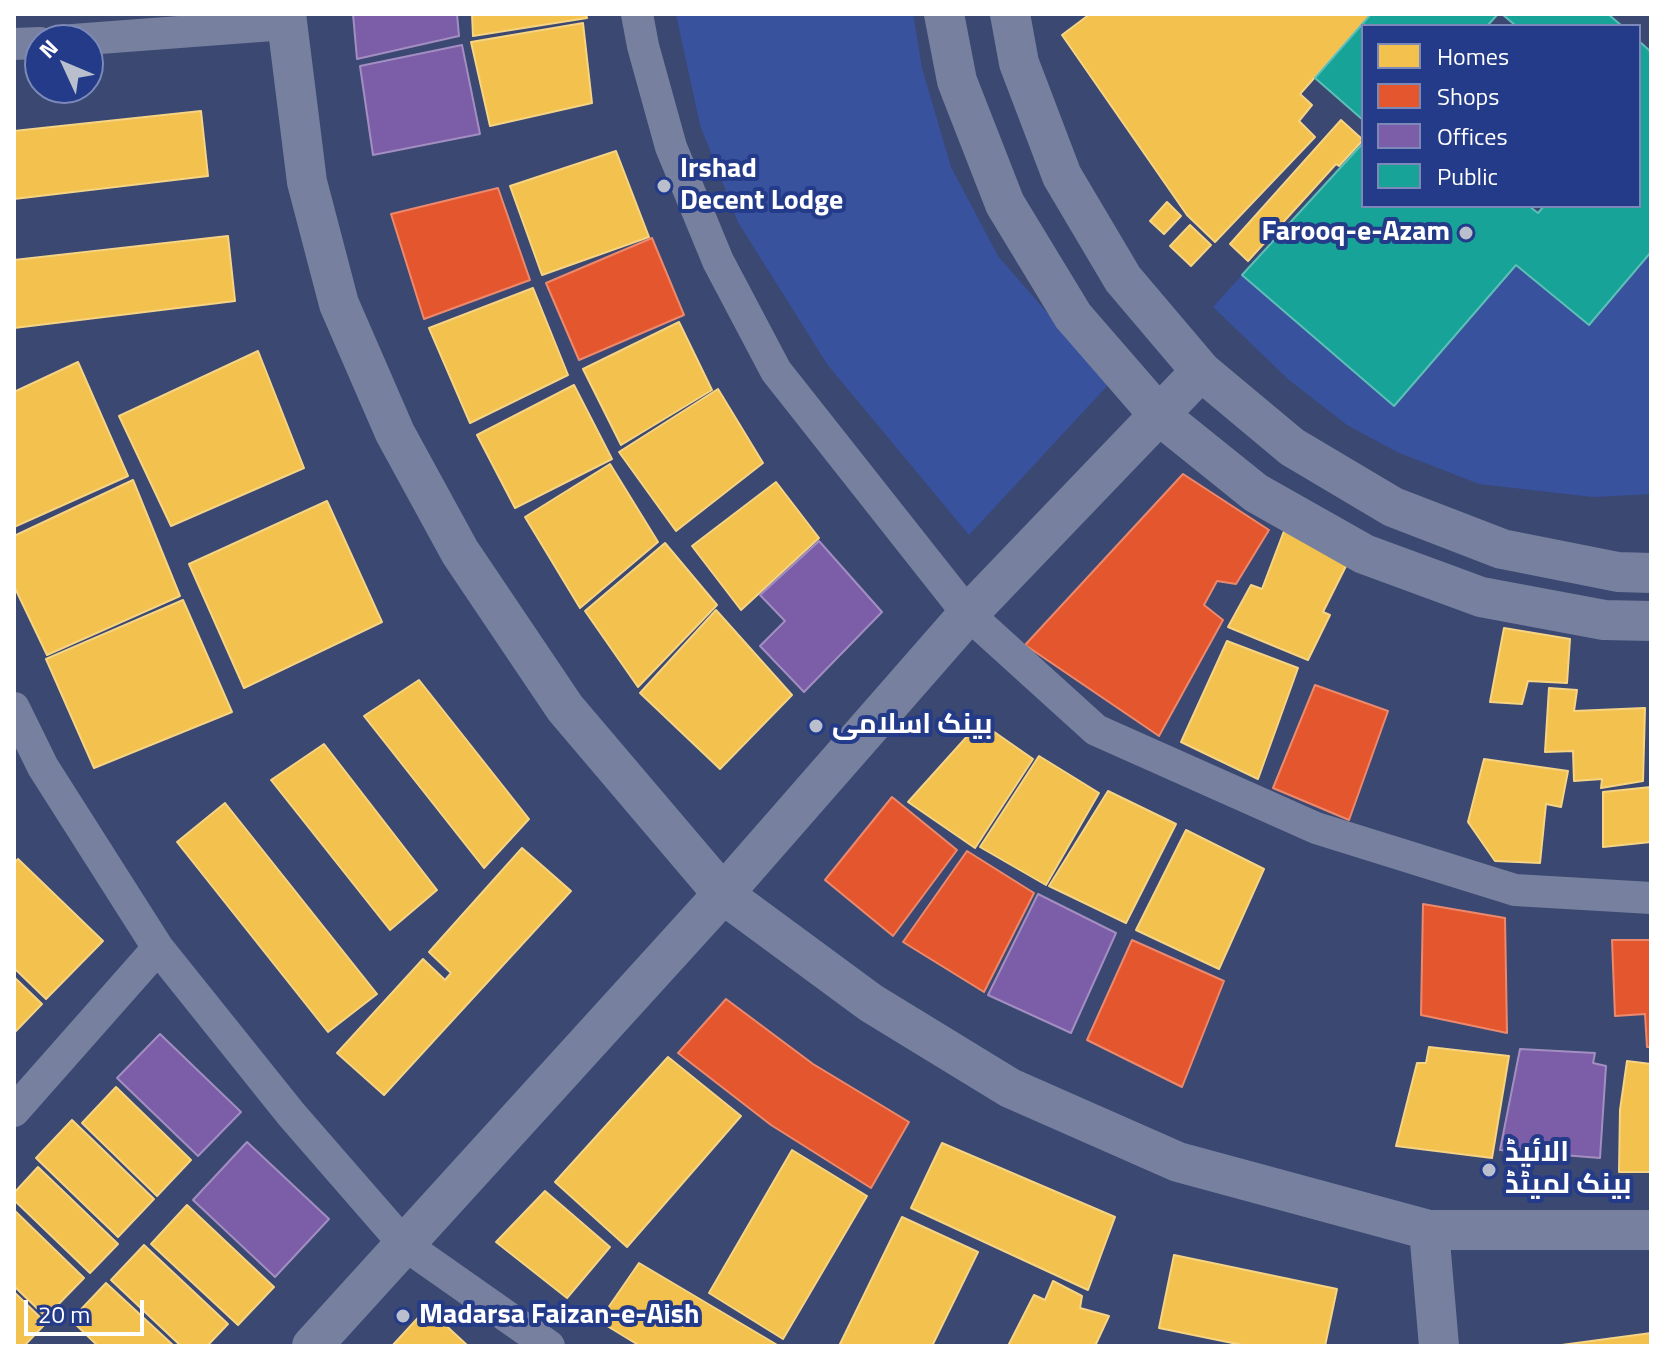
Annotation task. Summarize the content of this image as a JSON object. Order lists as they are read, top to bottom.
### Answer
{
  "places": [
    "Irshad Decent Lodge",
    "Farooq-e-Azam",
    "بینک اسلامی",
    "الائیڈ بینک لمیٹڈ",
    "Madarsa Faizan-e-Aish"
  ],
  "legend": [
    "Homes",
    "Shops",
    "Offices",
    "Public"
  ],
  "scale_bar": "20 m",
  "north": "top left"
}
